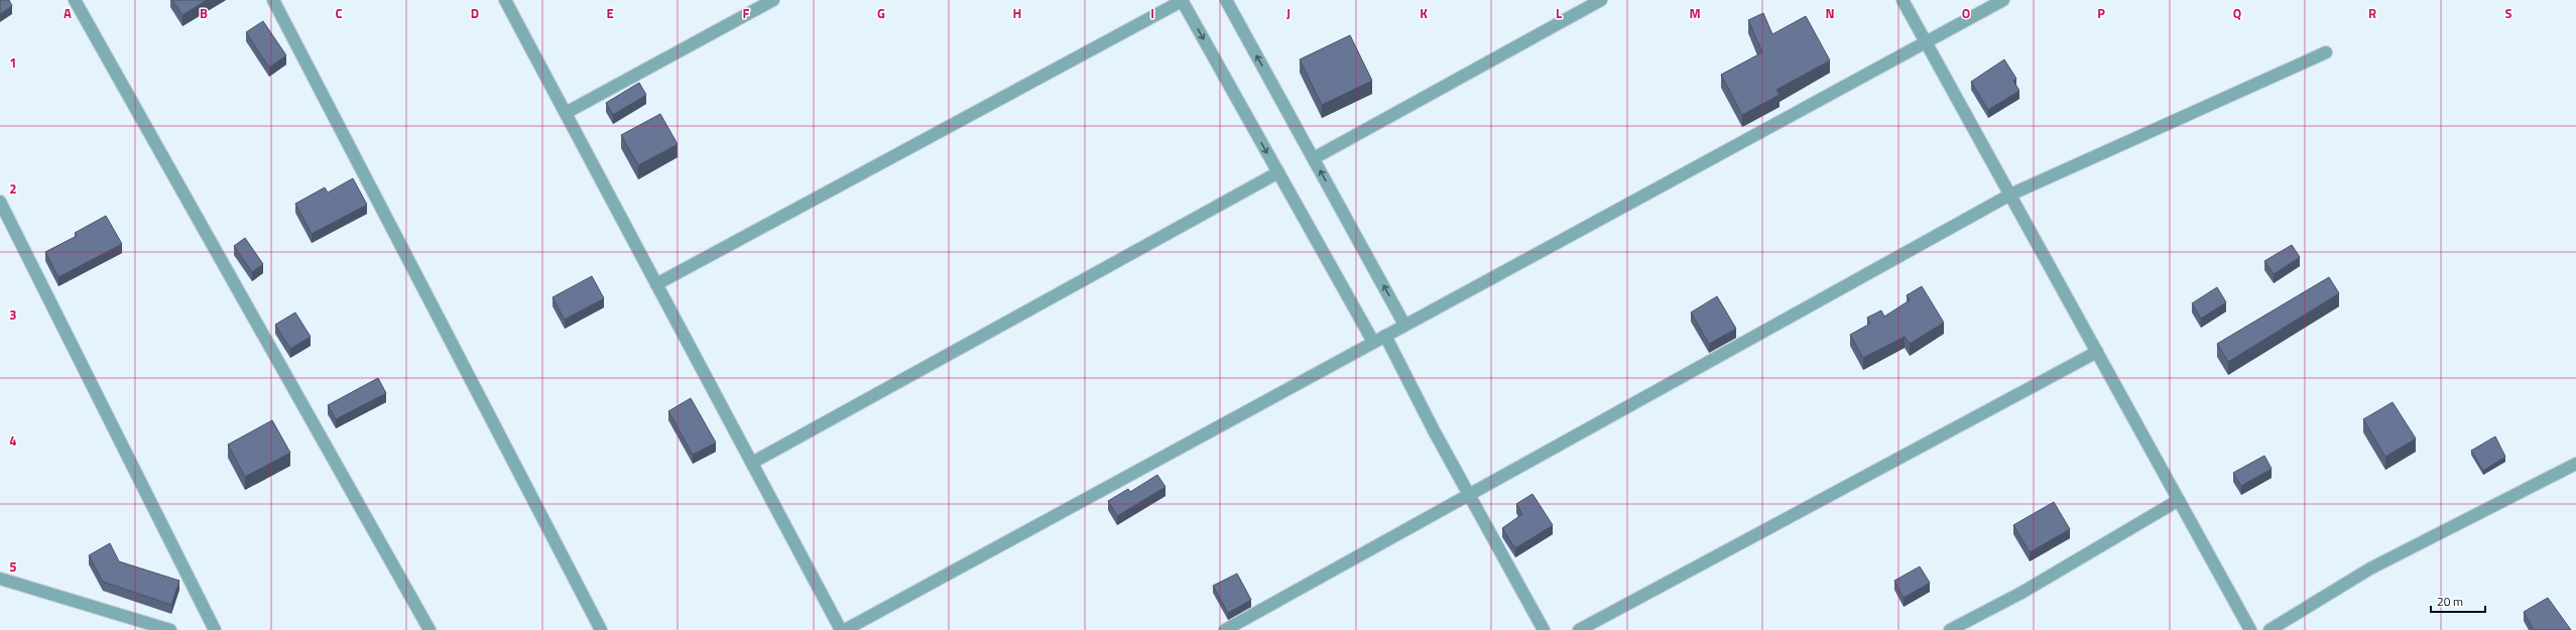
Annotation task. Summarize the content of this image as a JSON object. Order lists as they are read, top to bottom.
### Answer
{
  "scale_bar": "20 m",
  "grid": {
    "columns": [
      "A",
      "B",
      "C",
      "D",
      "E",
      "F",
      "G",
      "H",
      "I",
      "J",
      "K",
      "L",
      "M",
      "N",
      "O",
      "P",
      "Q",
      "R",
      "S"
    ],
    "rows": [
      "1",
      "2",
      "3",
      "4",
      "5"
    ]
  }
}
